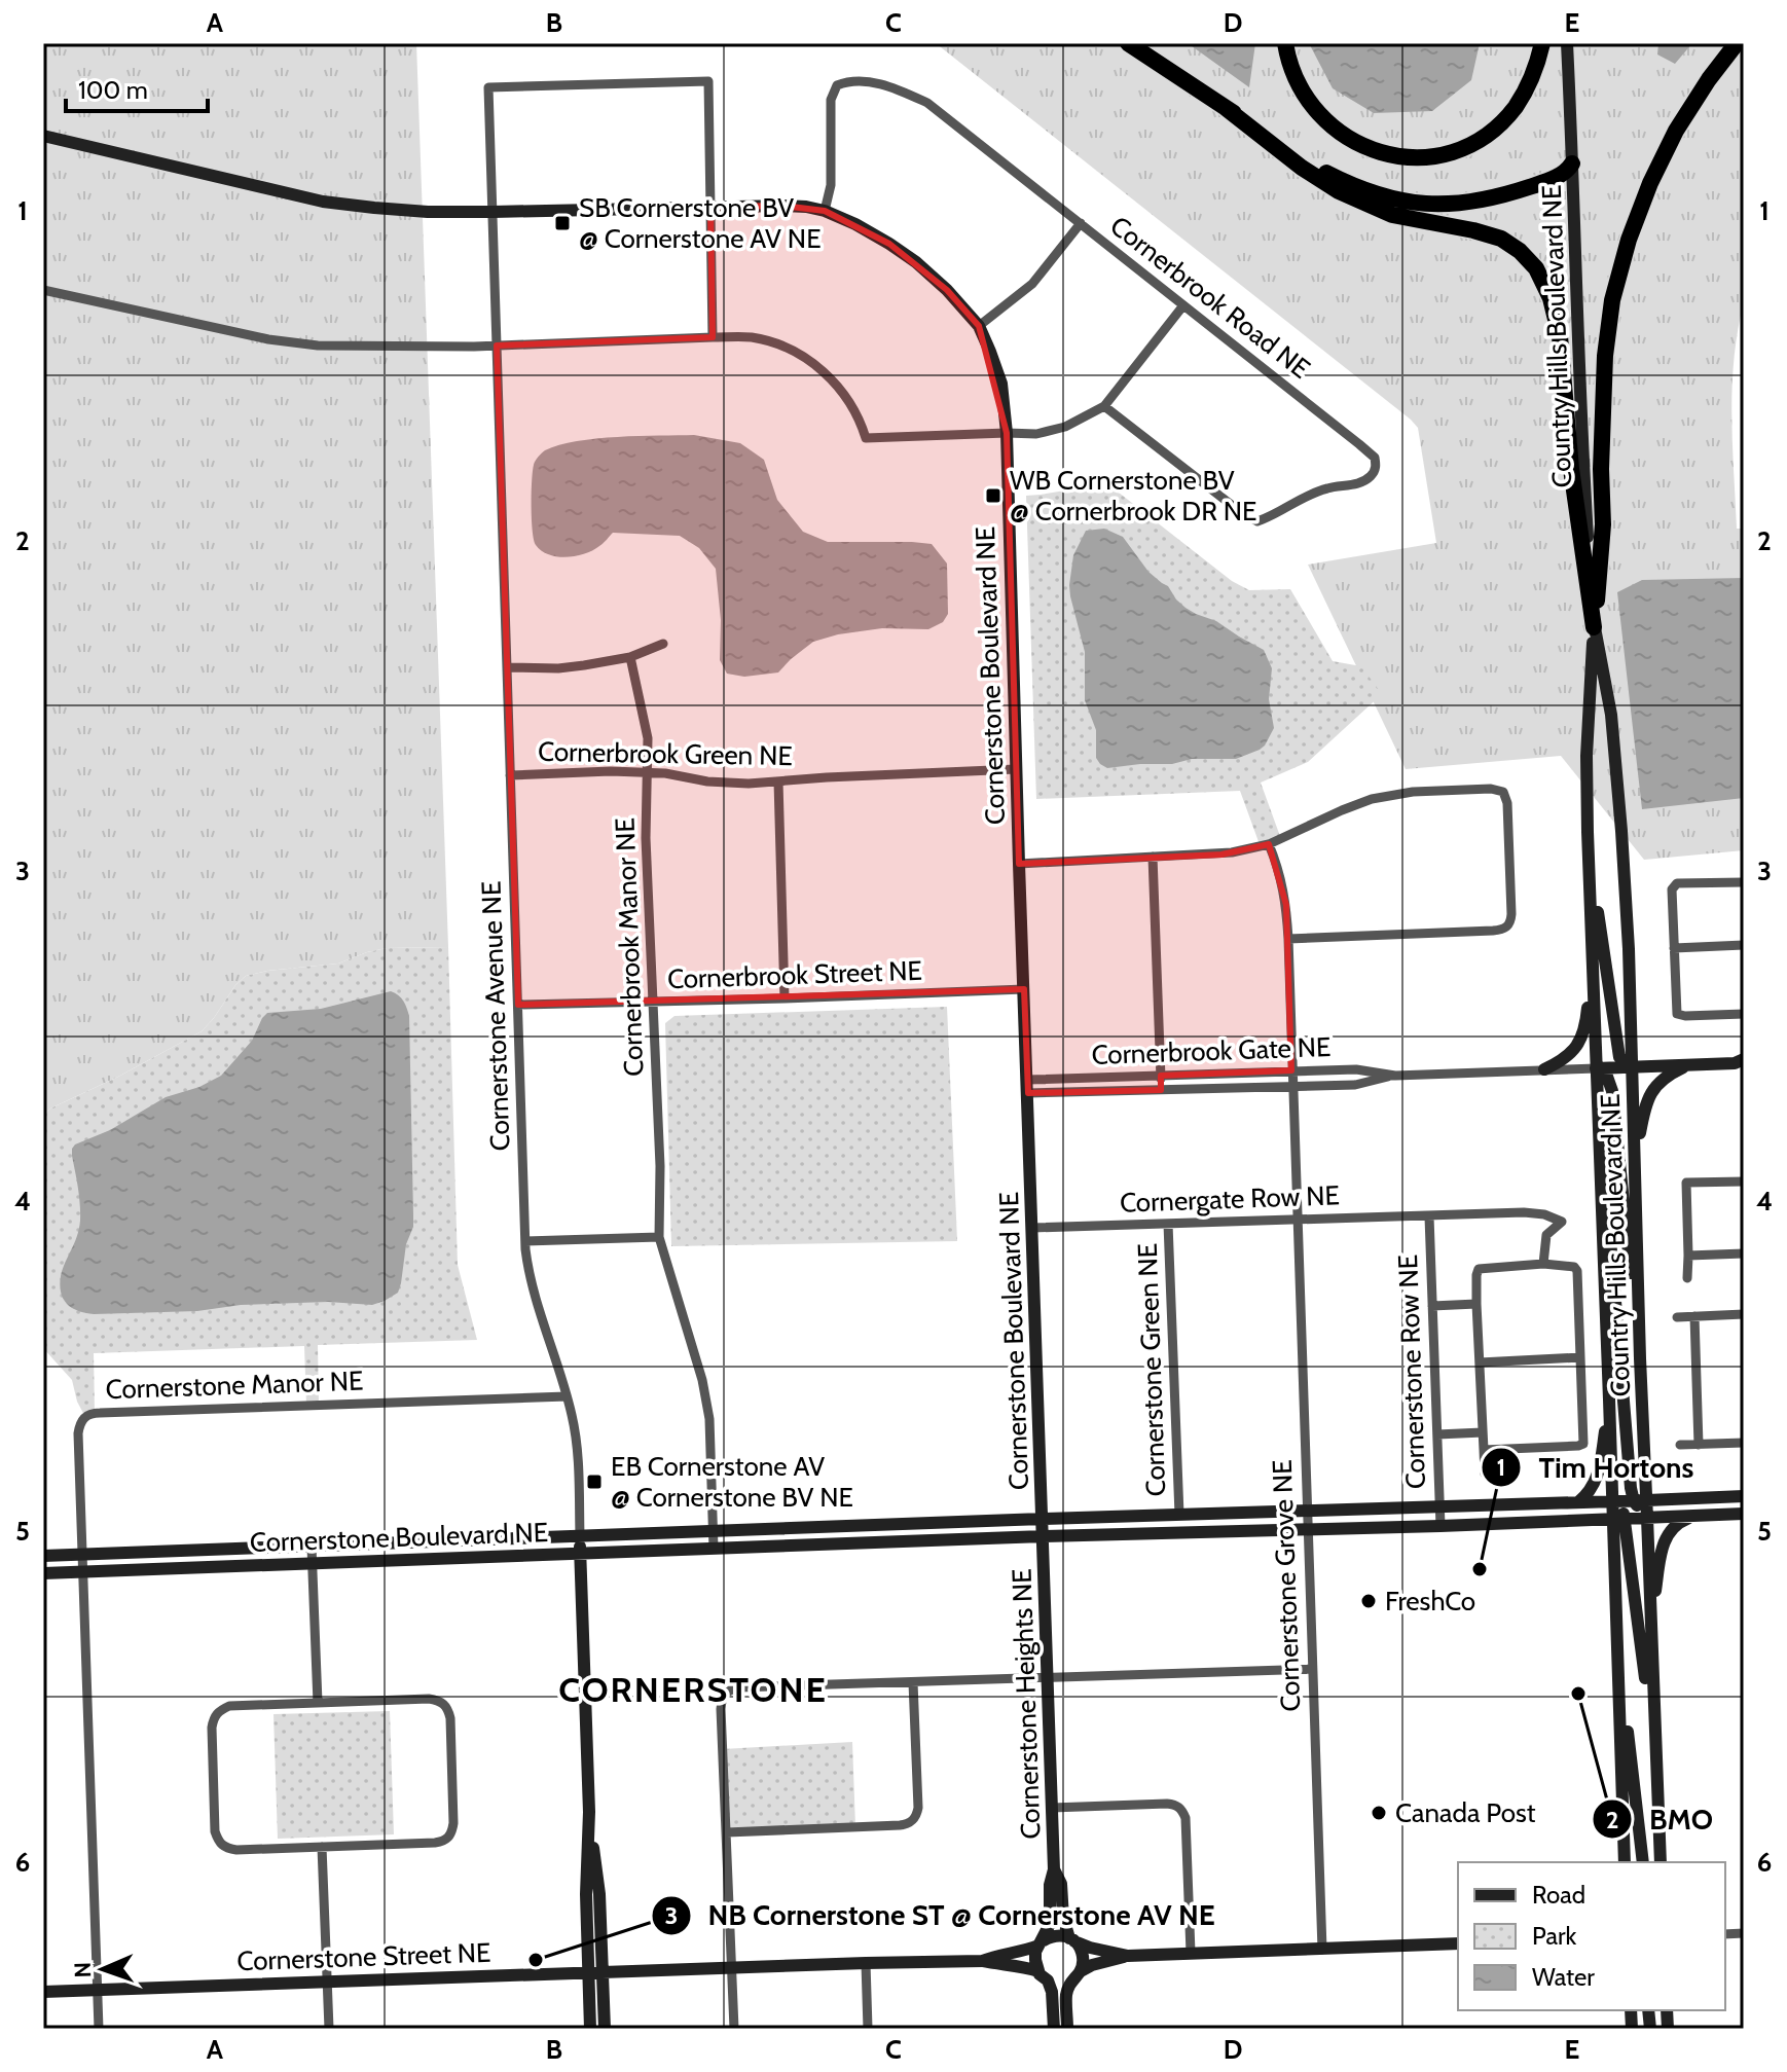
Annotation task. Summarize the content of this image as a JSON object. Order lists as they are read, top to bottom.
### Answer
{
  "streets": {
    "street": [
      "Cornerbrook Road NE",
      "Country Hills Boulevard NE",
      "Cornerstone Boulevard NE",
      "Cornerbrook Green NE",
      "Cornerbrook Manor NE",
      "Cornerbrook Street NE",
      "Cornerstone Avenue NE",
      "Cornerbrook Gate NE",
      "Cornergate Row NE",
      "Cornerstone Green NE",
      "Cornerstone Row NE",
      "Cornerstone Manor NE",
      "Cornerstone Grove NE",
      "Cornerstone Heights NE",
      "Cornerstone Street NE"
    ]
  },
  "crossings": [
    ["Cornerbrook Road NE", "Cornerstone Boulevard NE"],
    ["Country Hills Boulevard NE", "Cornerstone Boulevard NE"],
    ["Country Hills Boulevard NE", "Cornerbrook Gate NE"],
    ["Cornerstone Boulevard NE", "Cornerbrook Green NE"],
    ["Cornerstone Boulevard NE", "Cornerbrook Manor NE"],
    ["Cornerstone Boulevard NE", "Cornerbrook Street NE"],
    ["Cornerstone Boulevard NE", "Cornerstone Avenue NE"],
    ["Cornerstone Boulevard NE", "Cornerbrook Gate NE"],
    ["Cornerstone Boulevard NE", "Cornergate Row NE"],
    ["Cornerstone Boulevard NE", "Cornerstone Green NE"],
    ["Cornerstone Boulevard NE", "Cornerstone Row NE"],
    ["Cornerstone Boulevard NE", "Cornerstone Manor NE"],
    ["Cornerstone Boulevard NE", "Cornerstone Grove NE"],
    ["Cornerstone Boulevard NE", "Cornerstone Heights NE"],
    ["Cornerbrook Green NE", "Cornerbrook Manor NE"],
    ["Cornerbrook Green NE", "Cornerstone Avenue NE"],
    ["Cornerbrook Manor NE", "Cornerbrook Street NE"],
    ["Cornerbrook Street NE", "Cornerstone Avenue NE"],
    ["Cornerstone Avenue NE", "Cornerstone Manor NE"],
    ["Cornerstone Avenue NE", "Cornerstone Street NE"],
    ["Cornerbrook Gate NE", "Cornerstone Grove NE"],
    ["Cornergate Row NE", "Cornerstone Green NE"],
    ["Cornergate Row NE", "Cornerstone Row NE"],
    ["Cornergate Row NE", "Cornerstone Grove NE"],
    ["Cornerstone Manor NE", "Cornerstone Street NE"],
    ["Cornerstone Heights NE", "Cornerstone Street NE"]
  ],
  "districts": ["CORNERSTONE"],
  "places": {
    "transit": ["SB Cornerstone BV @ Cornerstone AV NE", "WB Cornerstone BV @ Cornerbrook DR NE", "EB Cornerstone AV @ Cornerstone BV NE"],
    "other": [
      "Tim Hortons",
      "FreshCo",
      "BMO",
      "Canada Post",
      "NB Cornerstone ST @ Cornerstone AV NE"
    ]
  },
  "legend": ["Road", "Park", "Water"],
  "scale_bar": "100 m",
  "north": "left",
  "grid": {
    "columns": [
      "A",
      "B",
      "C",
      "D",
      "E"
    ],
    "rows": [
      "1",
      "2",
      "3",
      "4",
      "5",
      "6"
    ]
  }
}
